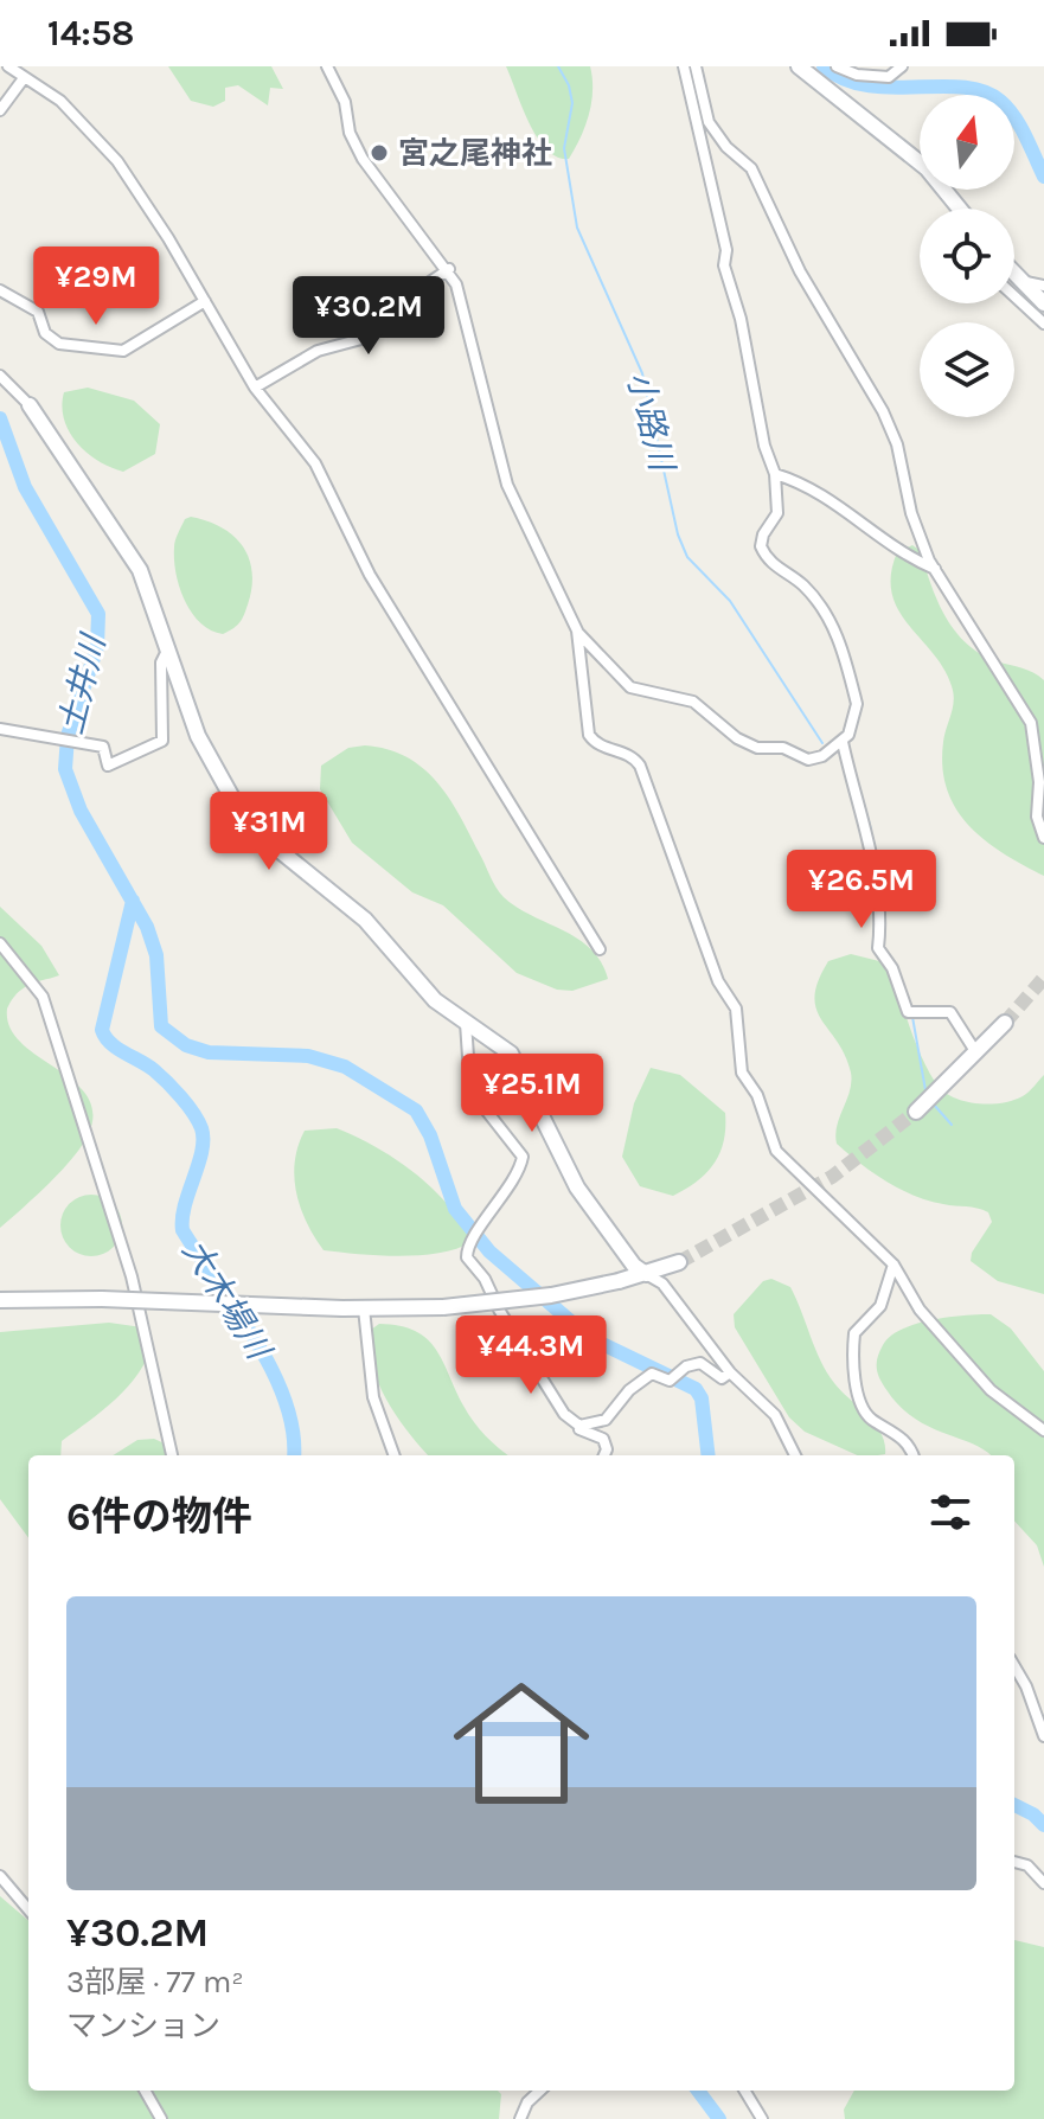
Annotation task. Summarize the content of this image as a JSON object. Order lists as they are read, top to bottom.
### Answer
{
  "water": ["小路川", "土井川", "大木場川"],
  "places": ["宮之尾神社"],
  "north": "top",
  "page": {
    "status": "14:58",
    "price": [
      "¥29M",
      "¥30.2M",
      "¥31M",
      "¥26.5M",
      "¥25.1M",
      "¥44.3M"
    ],
    "heading": "6件の物件",
    "list": [
      {
        "name": "¥30.2M",
        "note": "3部屋 · 77 m² · マンション"
      }
    ]
  }
}
